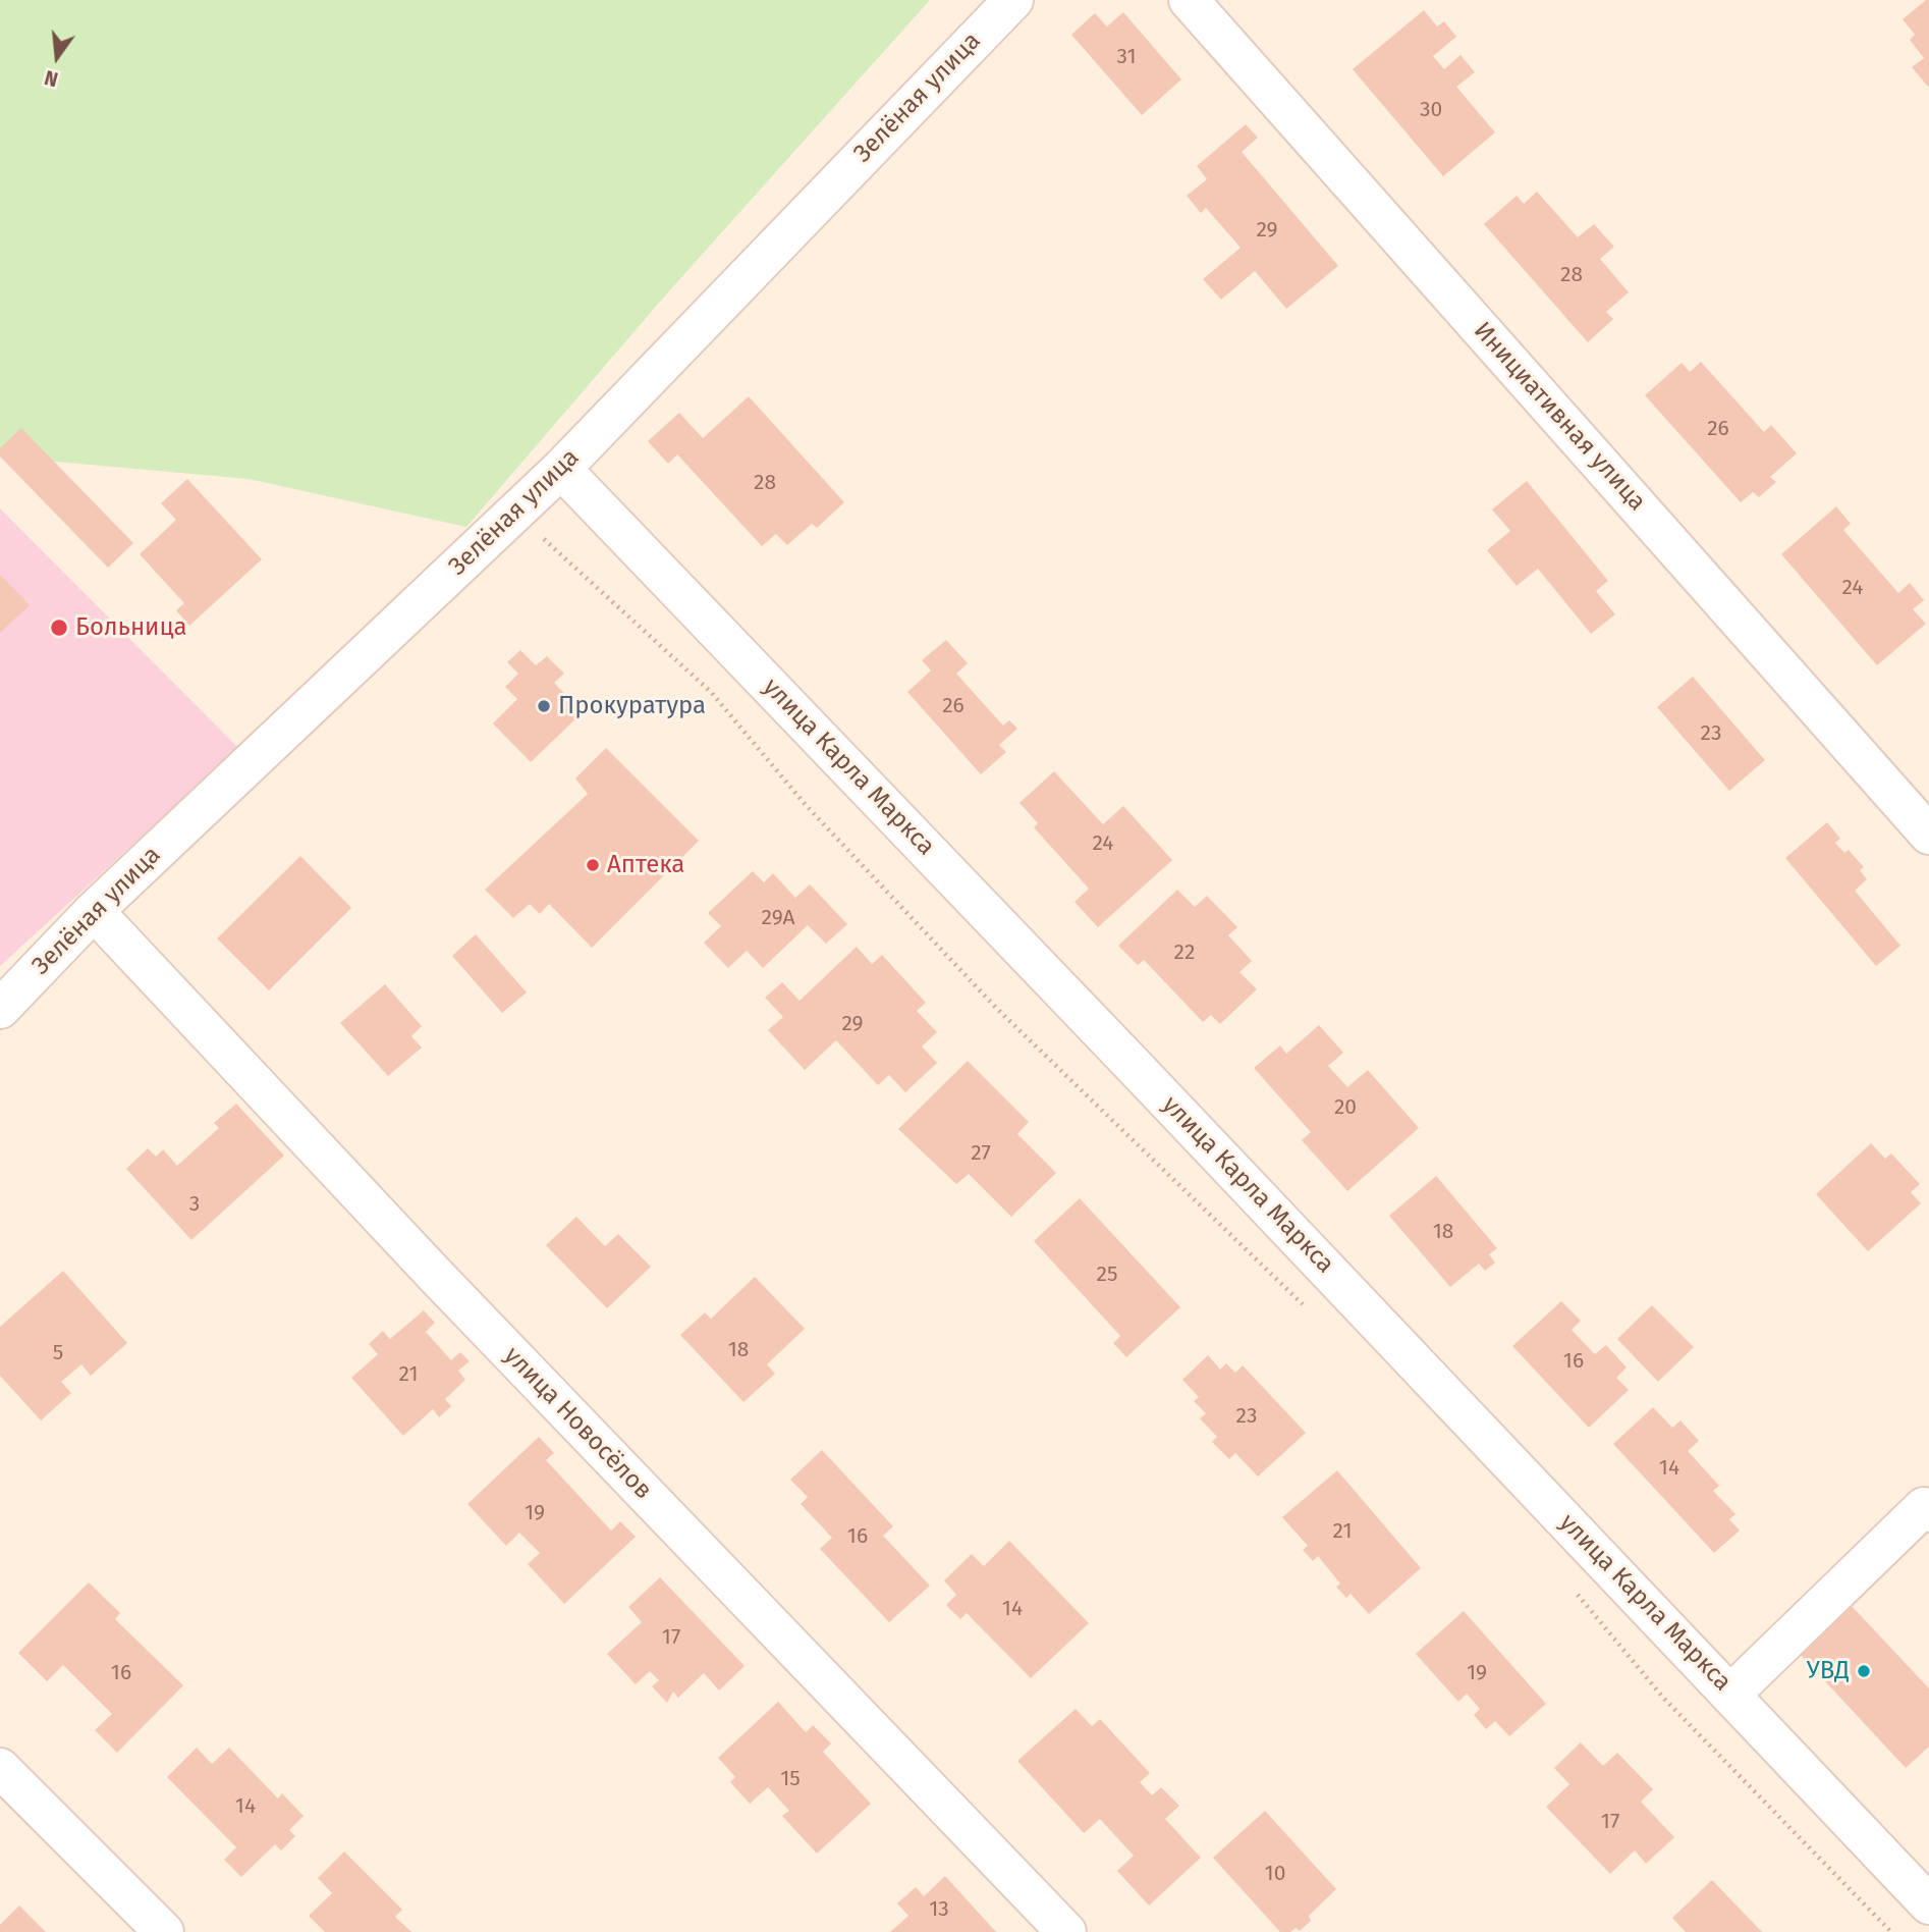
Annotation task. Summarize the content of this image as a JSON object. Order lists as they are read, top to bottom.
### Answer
{
  "streets": {
    "street": [
      "Зелёная улица",
      "Инициативная улица",
      "улица Карла Маркса",
      "улица Новосёлов"
    ]
  },
  "crossings": [
    ["Зелёная улица", "улица Карла Маркса"],
    ["Зелёная улица", "улица Новосёлов"]
  ],
  "places": [
    "Больница",
    "Прокуратура",
    "Аптека",
    "УВД"
  ],
  "house_numbers": [
    "31",
    "30",
    "29",
    "28",
    "26",
    "28",
    "24",
    "26",
    "23",
    "24",
    "29А",
    "22",
    "29",
    "20",
    "27",
    "3",
    "18",
    "25",
    "18",
    "5",
    "16",
    "21",
    "23",
    "14",
    "19",
    "21",
    "16",
    "14",
    "17",
    "16",
    "19",
    "15",
    "14",
    "17",
    "10",
    "13"
  ],
  "north": "bottom"
}
